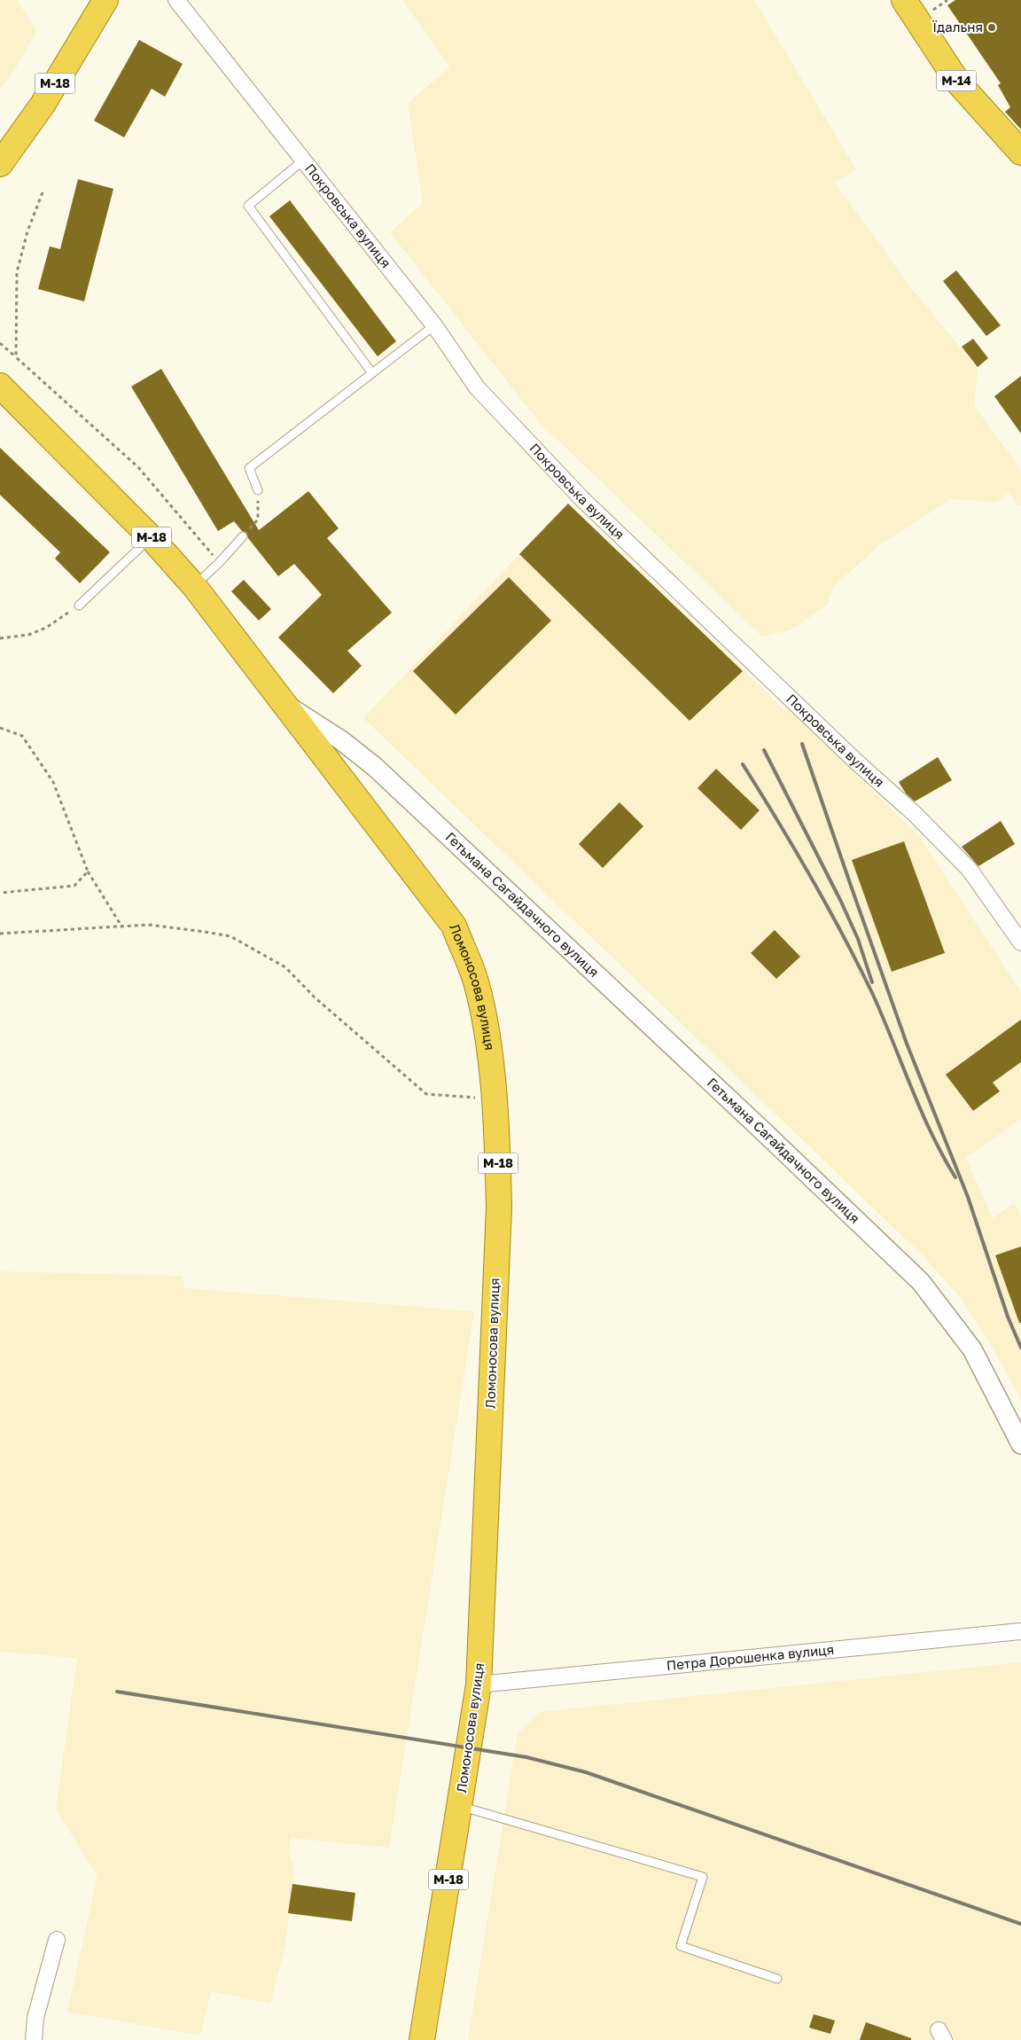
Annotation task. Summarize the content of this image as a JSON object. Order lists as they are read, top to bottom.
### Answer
{
  "streets": {
    "highway": [
      "М-14",
      "М-18",
      "Гетьмана Сагайдачного вулиця",
      "Ломоносова вулиця"
    ],
    "street": ["Покровська вулиця", "Петра Дорошенка вулиця"]
  },
  "crossings": [
    ["Гетьмана Сагайдачного вулиця", "Ломоносова вулиця"],
    ["Ломоносова вулиця", "Петра Дорошенка вулиця"]
  ],
  "places": ["Їдальня"]
}
